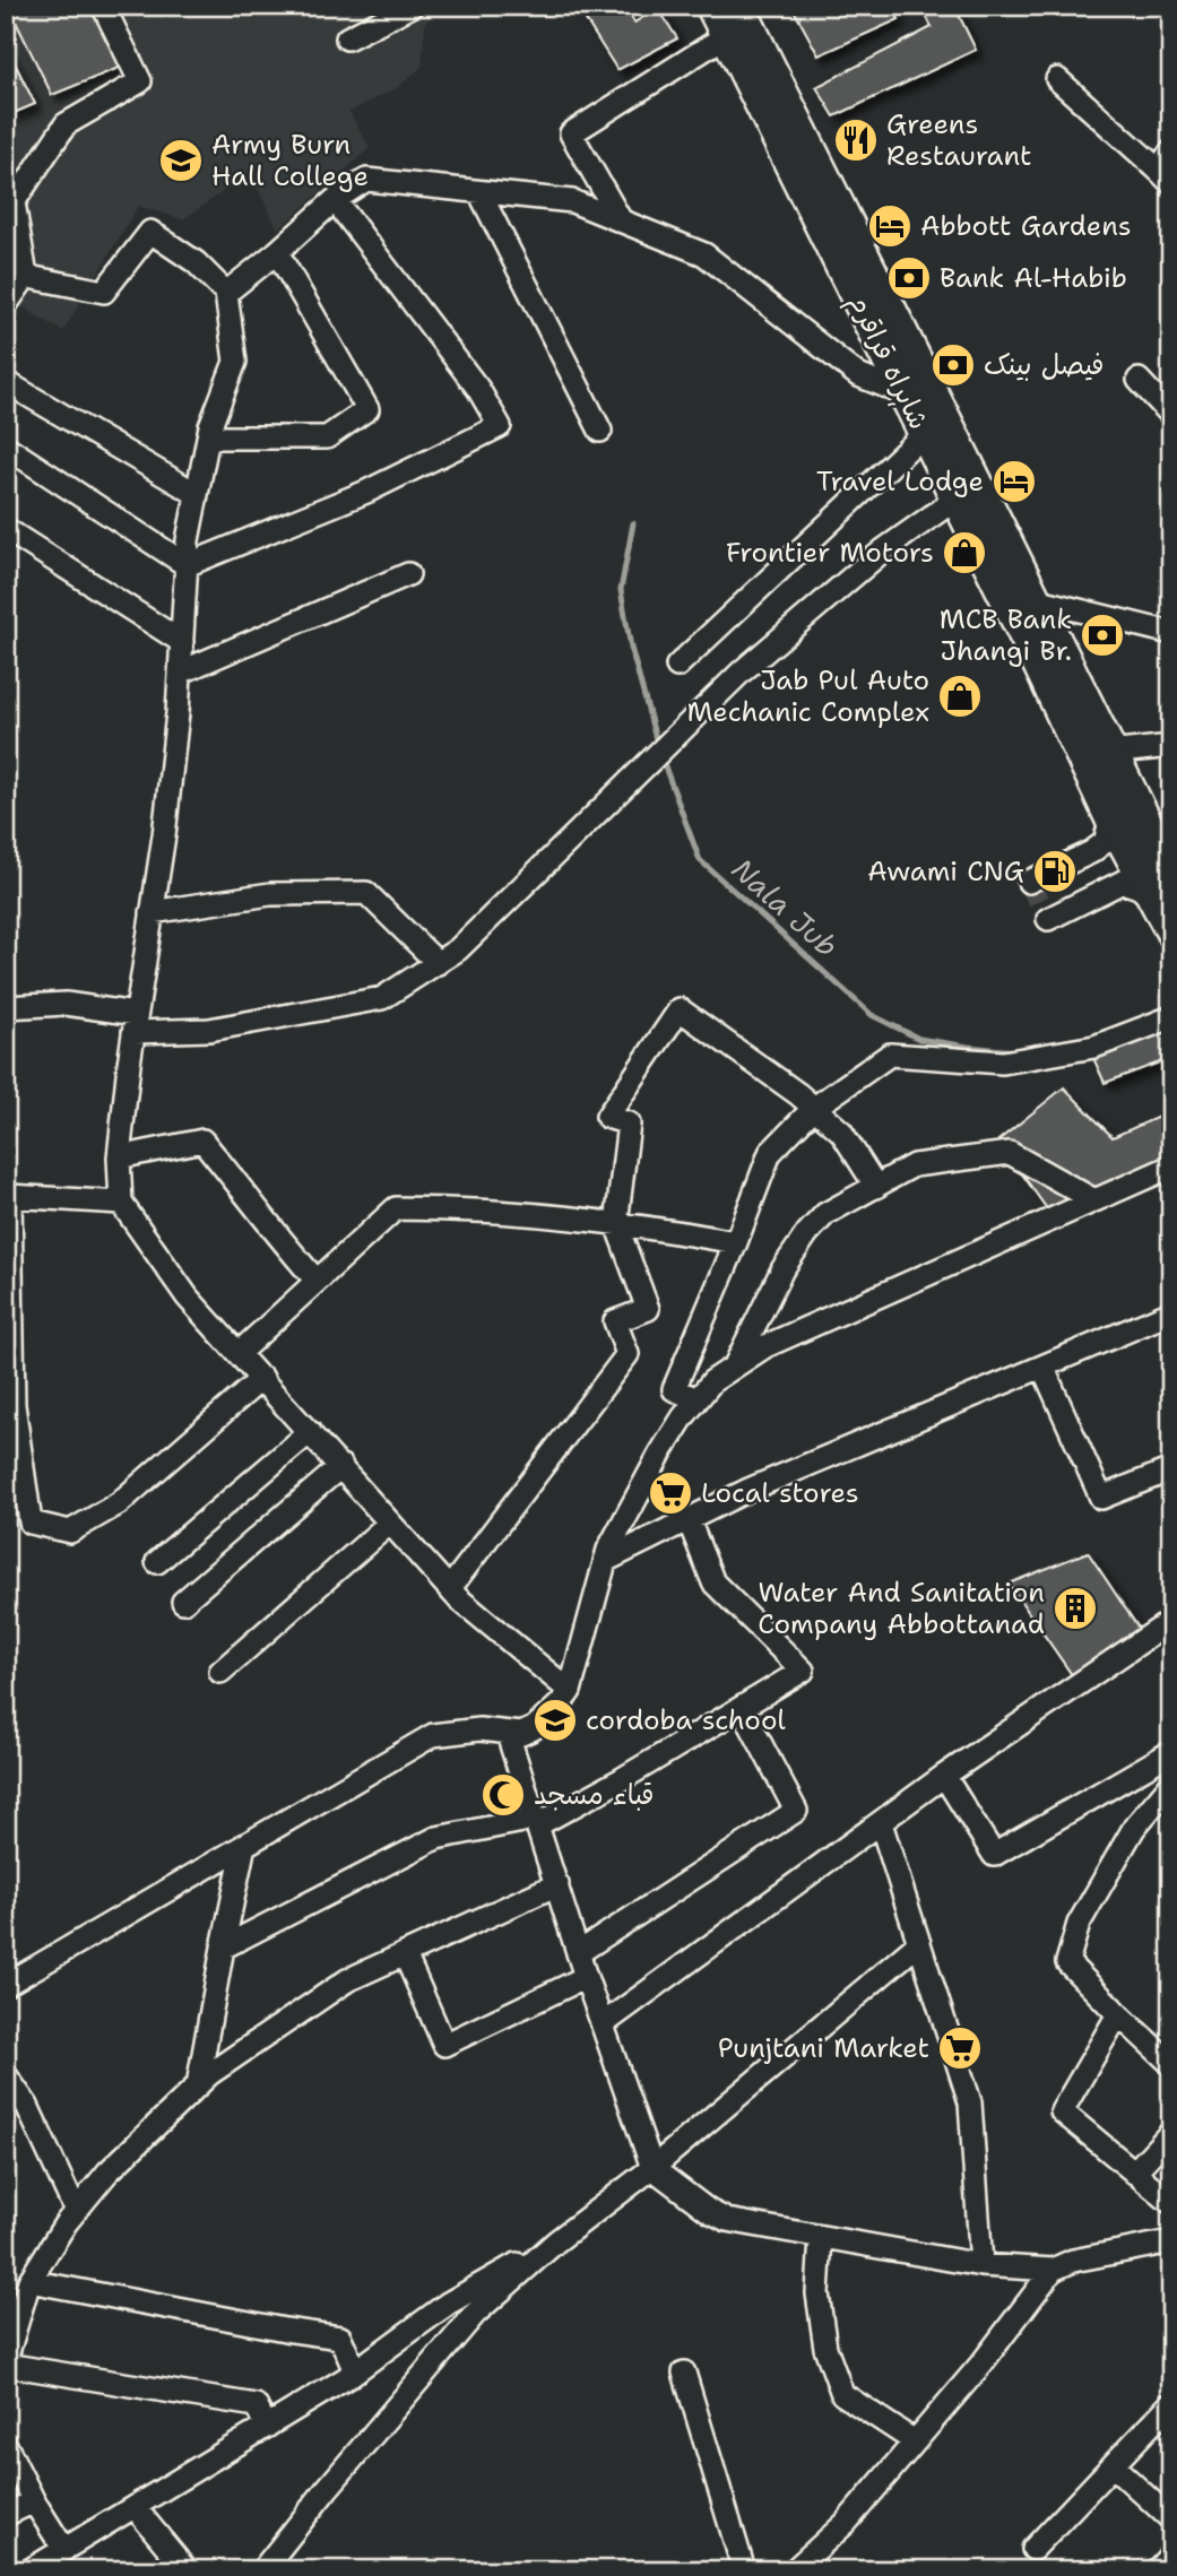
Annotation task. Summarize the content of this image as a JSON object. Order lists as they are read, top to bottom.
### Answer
{
  "streets": {
    "highway": ["شاہراہ قراقرم"]
  },
  "water": ["Nala Jub"],
  "places": {
    "restaurant": ["Greens Restaurant"],
    "school or university": ["Army Burn Hall College", "cordoba school"],
    "hotel": ["Abbott Gardens", "Travel Lodge"],
    "bank": ["Bank Al-Habib", "فیصل بینک", "MCB Bank Jhangi Br."],
    "shop": ["Frontier Motors", "Jab Pul Auto Mechanic Complex"],
    "fuel station": ["Awami CNG"],
    "supermarket": ["Local stores", "Punjtani Market"],
    "building": ["Water And Sanitation Company Abbottanad"],
    "mosque": ["قباء مسجد"]
  }
}
